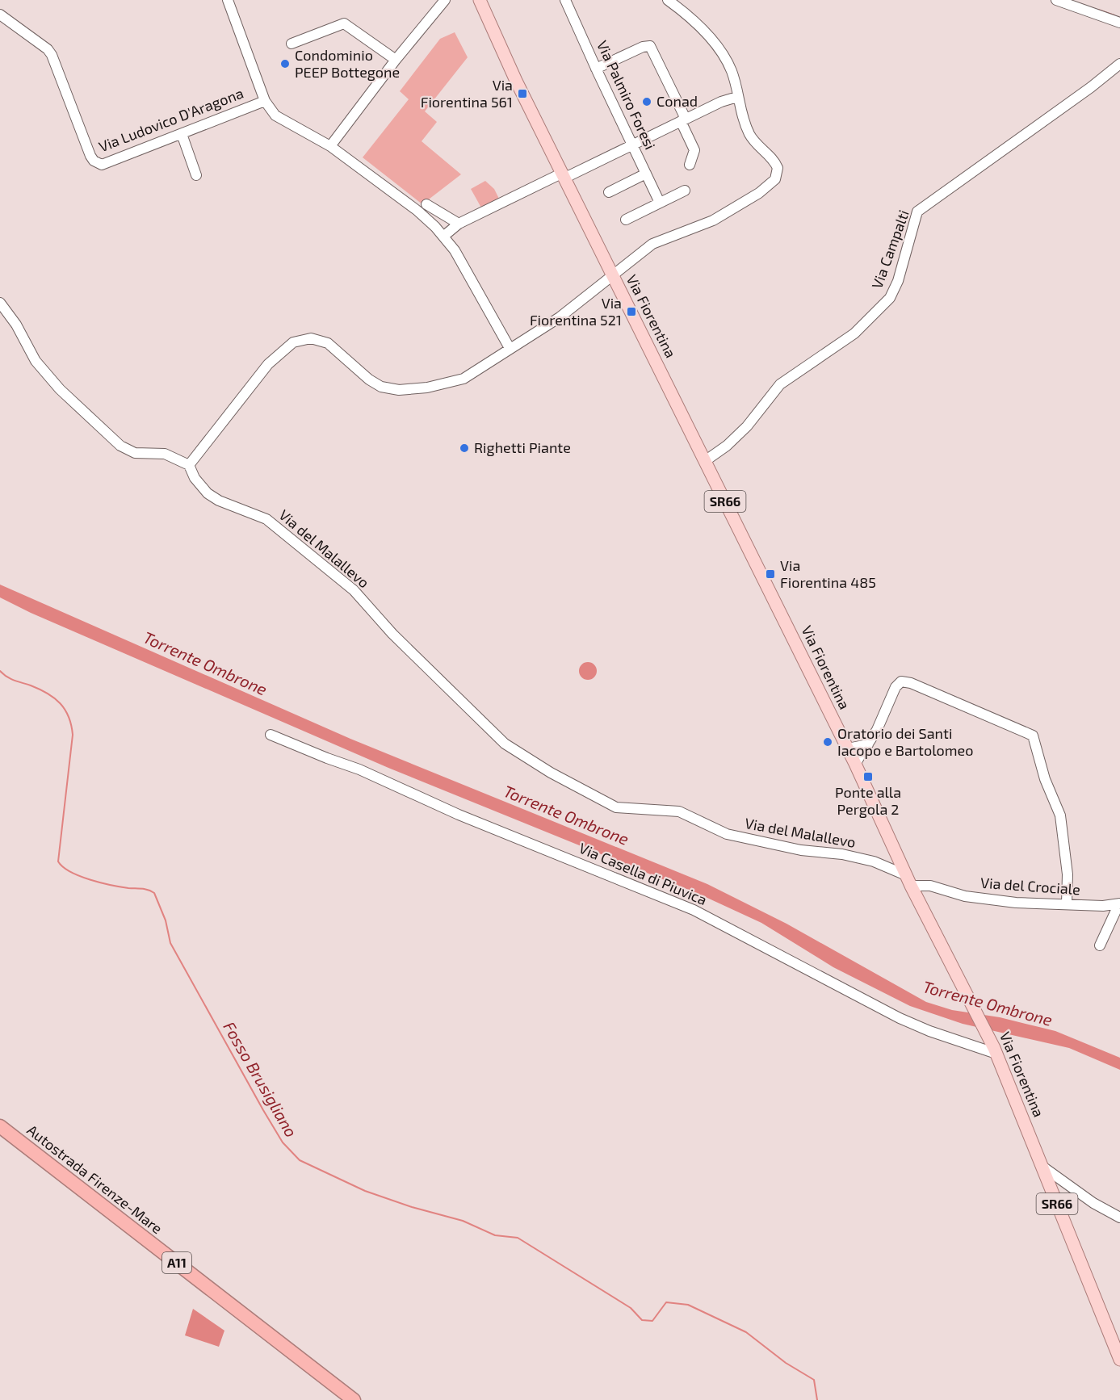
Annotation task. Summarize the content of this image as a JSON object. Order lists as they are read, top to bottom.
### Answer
{
  "streets": {
    "highway": ["Autostrada Firenze-Mare", "A11"],
    "main road": ["Via Fiorentina", "SR66"],
    "street": [
      "Via Palmiro Foresi",
      "Via Ludovico D'Aragona",
      "Via Campalti",
      "Via del Malallevo",
      "Via Casella di Piuvica",
      "Via del Crociale"
    ]
  },
  "crossings": [
    ["Via Campalti", "Via Fiorentina"],
    ["Via Fiorentina", "Via del Malallevo"],
    ["Via Fiorentina", "Via Casella di Piuvica"],
    ["Via Fiorentina", "Via del Crociale"],
    ["Via del Malallevo", "Via del Crociale"]
  ],
  "water": ["Torrente Ombrone", "Fosso Brusigliano"],
  "places": {
    "other": [
      "Condominio PEEP Bottegone",
      "Conad",
      "Righetti Piante",
      "Oratorio dei Santi Iacopo e Bartolomeo"
    ],
    "transit": [
      "Via Fiorentina 561",
      "Via Fiorentina 521",
      "Via Fiorentina 485",
      "Ponte alla Pergola 2"
    ]
  }
}
